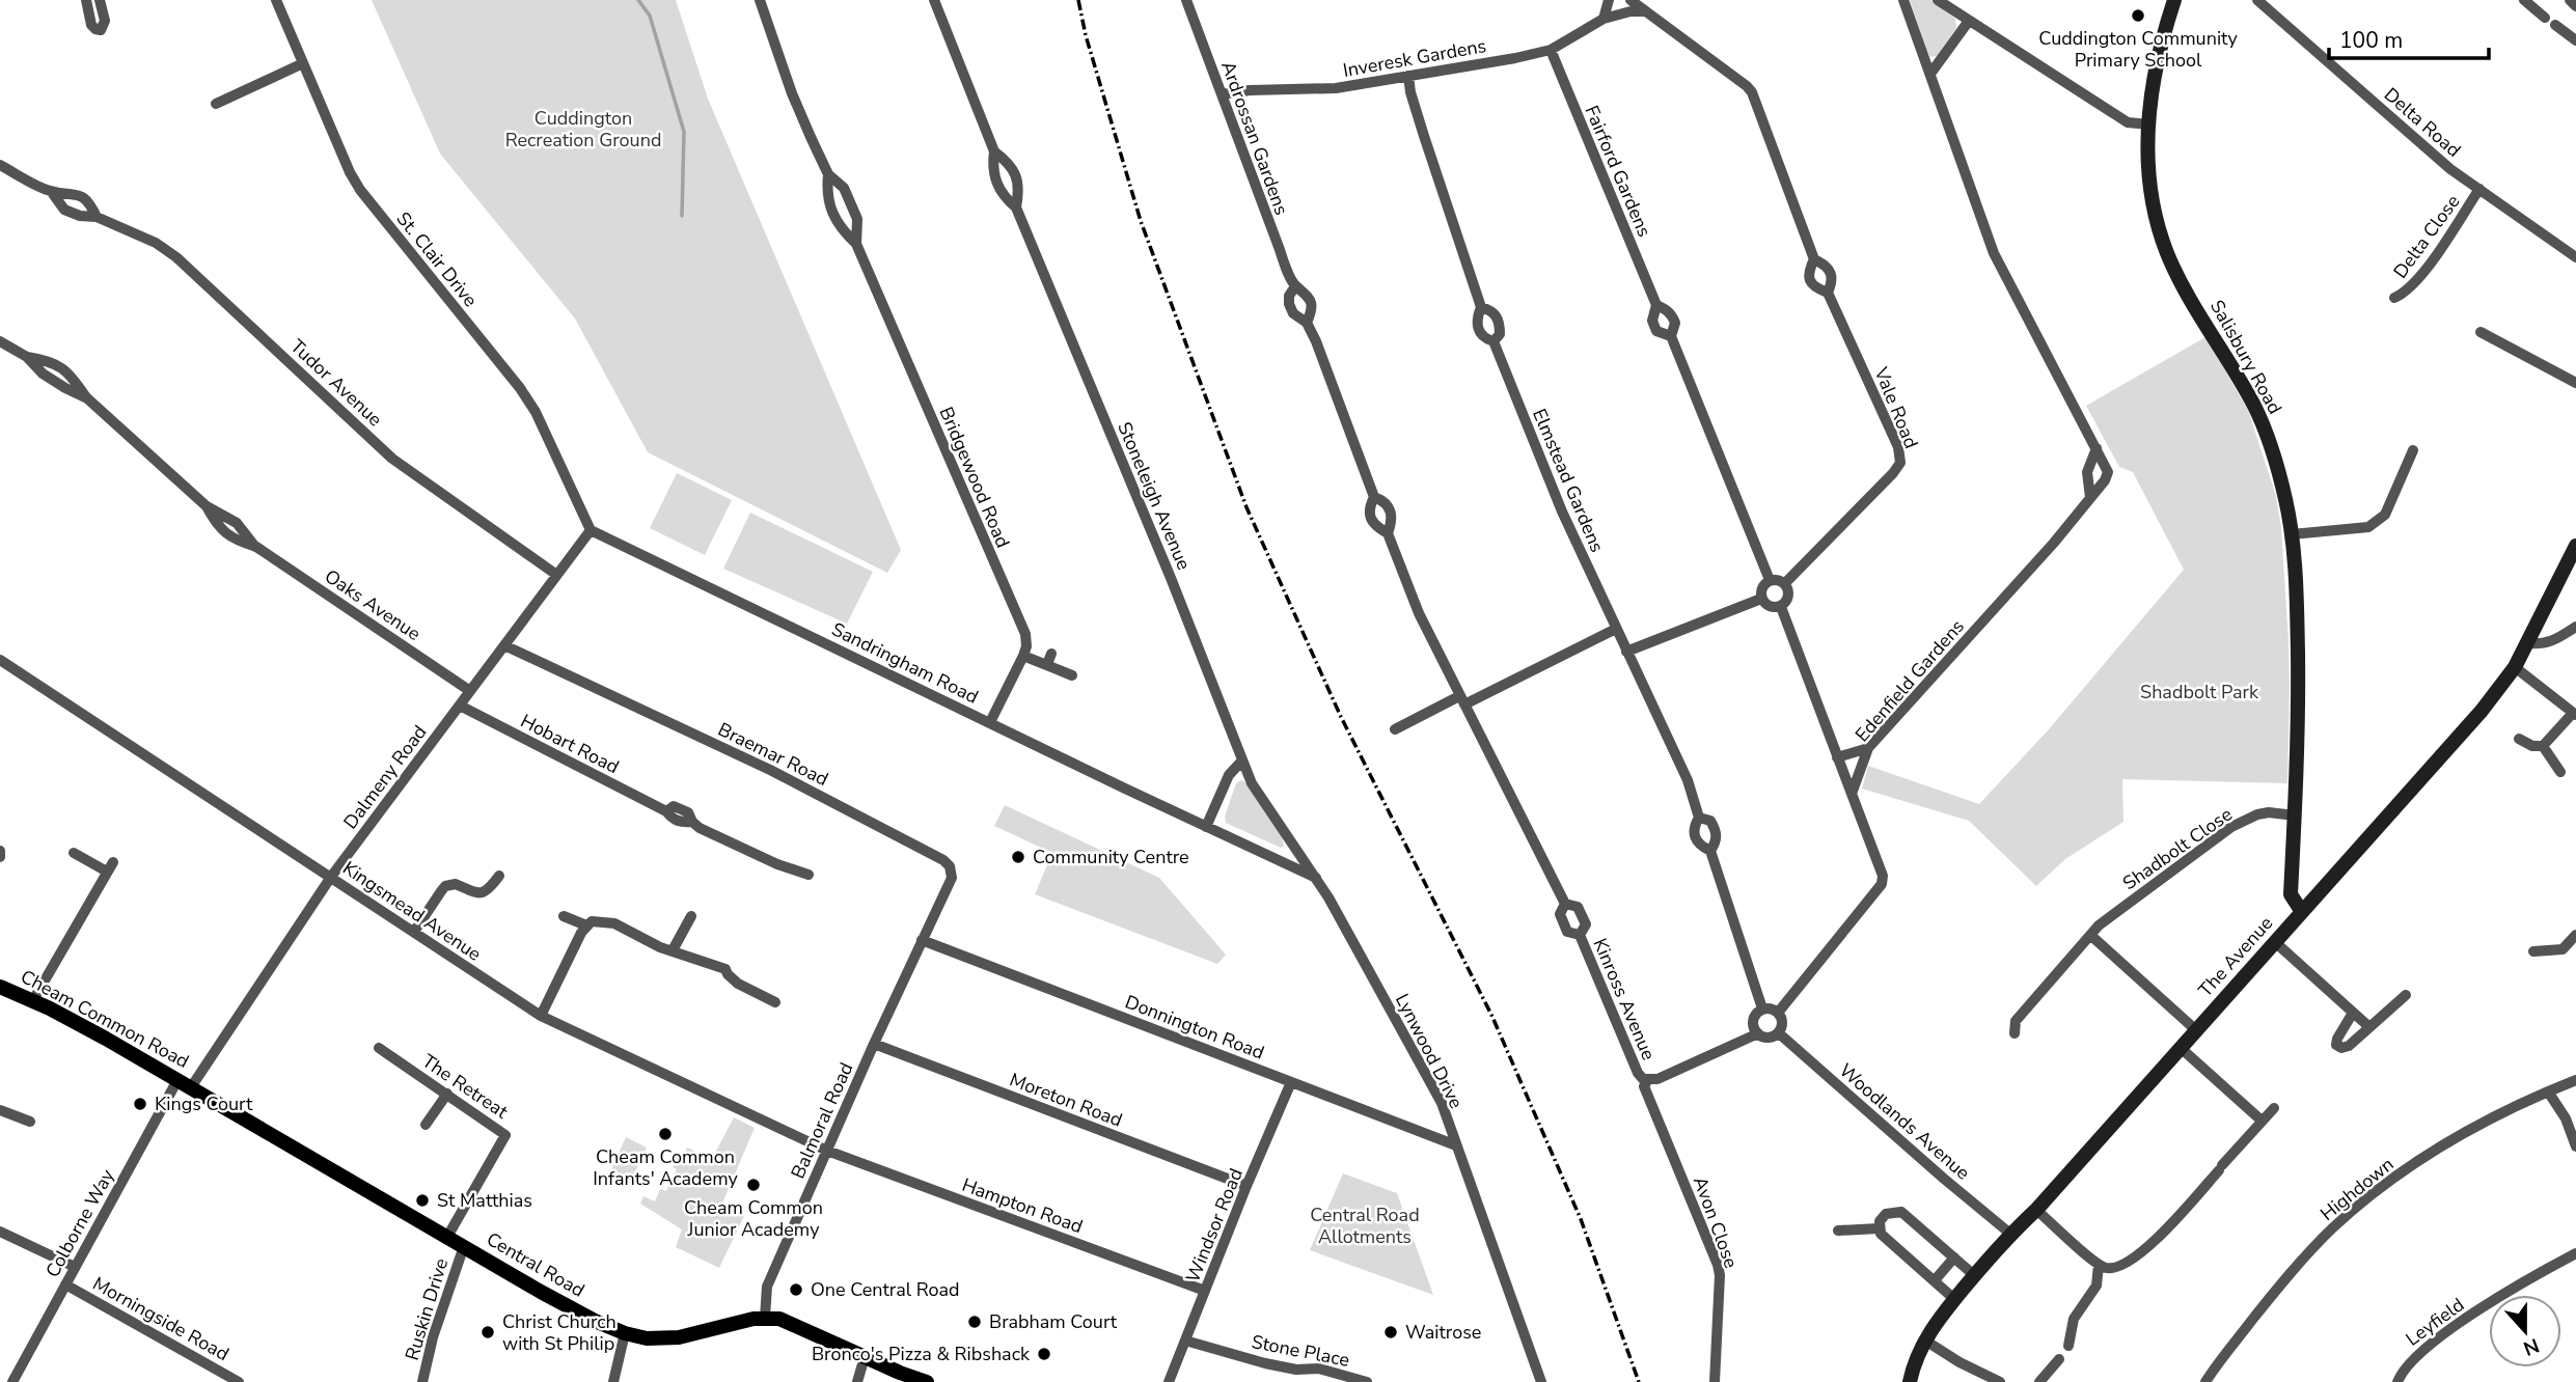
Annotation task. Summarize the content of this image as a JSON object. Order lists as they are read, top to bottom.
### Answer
{
  "streets": {
    "main road": ["Cheam Common Road", "Central Road"],
    "street": [
      "Inveresk Gardens",
      "Delta Road",
      "Ardrossan Gardens",
      "Fairford Gardens",
      "Delta Close",
      "St. Clair Drive",
      "Salisbury Road",
      "Tudor Avenue",
      "Vale Road",
      "Bridgewood Road",
      "Elmstead Gardens",
      "Stoneleigh Avenue",
      "Oaks Avenue",
      "Sandringham Road",
      "Edenfield Gardens",
      "Hobart Road",
      "Braemar Road",
      "Dalmeny Road",
      "Shadbolt Close",
      "Kingsmead Avenue",
      "The Avenue",
      "Kinross Avenue",
      "Donnington Road",
      "Lynwood Drive",
      "The Retreat",
      "Moreton Road",
      "Balmoral Road",
      "Woodlands Avenue",
      "Highdown",
      "Hampton Road",
      "Avon Close",
      "Colborne Way",
      "Windsor Road",
      "Ruskin Drive",
      "Morningside Road",
      "Leyfield",
      "Stone Place"
    ]
  },
  "crossings": [
    ["Inveresk Gardens", "Ardrossan Gardens"],
    ["Inveresk Gardens", "Fairford Gardens"],
    ["Inveresk Gardens", "Vale Road"],
    ["Inveresk Gardens", "Elmstead Gardens"],
    ["Delta Road", "Delta Close"],
    ["Ardrossan Gardens", "Kinross Avenue"],
    ["Fairford Gardens", "Vale Road"],
    ["St. Clair Drive", "Sandringham Road"],
    ["St. Clair Drive", "Dalmeny Road"],
    ["Salisbury Road", "Shadbolt Close"],
    ["Salisbury Road", "The Avenue"],
    ["Tudor Avenue", "Dalmeny Road"],
    ["Stoneleigh Avenue", "Lynwood Drive"],
    ["Oaks Avenue", "Dalmeny Road"],
    ["Sandringham Road", "Dalmeny Road"],
    ["Sandringham Road", "Lynwood Drive"],
    ["Hobart Road", "Dalmeny Road"],
    ["Braemar Road", "Dalmeny Road"],
    ["Braemar Road", "Donnington Road"],
    ["Braemar Road", "Balmoral Road"],
    ["Dalmeny Road", "Kingsmead Avenue"],
    ["Dalmeny Road", "Cheam Common Road"],
    ["Dalmeny Road", "Colborne Way"],
    ["Dalmeny Road", "Central Road"],
    ["Kingsmead Avenue", "Balmoral Road"],
    ["Kingsmead Avenue", "Hampton Road"],
    ["The Avenue", "Woodlands Avenue"],
    ["Kinross Avenue", "Woodlands Avenue"],
    ["Kinross Avenue", "Avon Close"],
    ["Cheam Common Road", "Colborne Way"],
    ["Cheam Common Road", "Central Road"],
    ["Donnington Road", "Lynwood Drive"],
    ["Donnington Road", "Balmoral Road"],
    ["Donnington Road", "Windsor Road"],
    ["The Retreat", "Central Road"],
    ["Moreton Road", "Balmoral Road"],
    ["Moreton Road", "Windsor Road"],
    ["Balmoral Road", "Hampton Road"],
    ["Balmoral Road", "Central Road"],
    ["Hampton Road", "Windsor Road"],
    ["Colborne Way", "Central Road"],
    ["Colborne Way", "Morningside Road"],
    ["Windsor Road", "Stone Place"],
    ["Central Road", "Ruskin Drive"]
  ],
  "parks": ["Cuddington Recreation Ground", "Shadbolt Park", "Central Road Allotments"],
  "places": [
    "Cuddington Community Primary School",
    "Community Centre",
    "Kings Court",
    "Cheam Common Infants' Academy",
    "Cheam Common Junior Academy",
    "St Matthias",
    "One Central Road",
    "Brabham Court",
    "Christ Church with St Philip",
    "Waitrose",
    "Bronco's Pizza & Ribshack"
  ],
  "scale_bar": "100 m",
  "north": "bottom"
}
